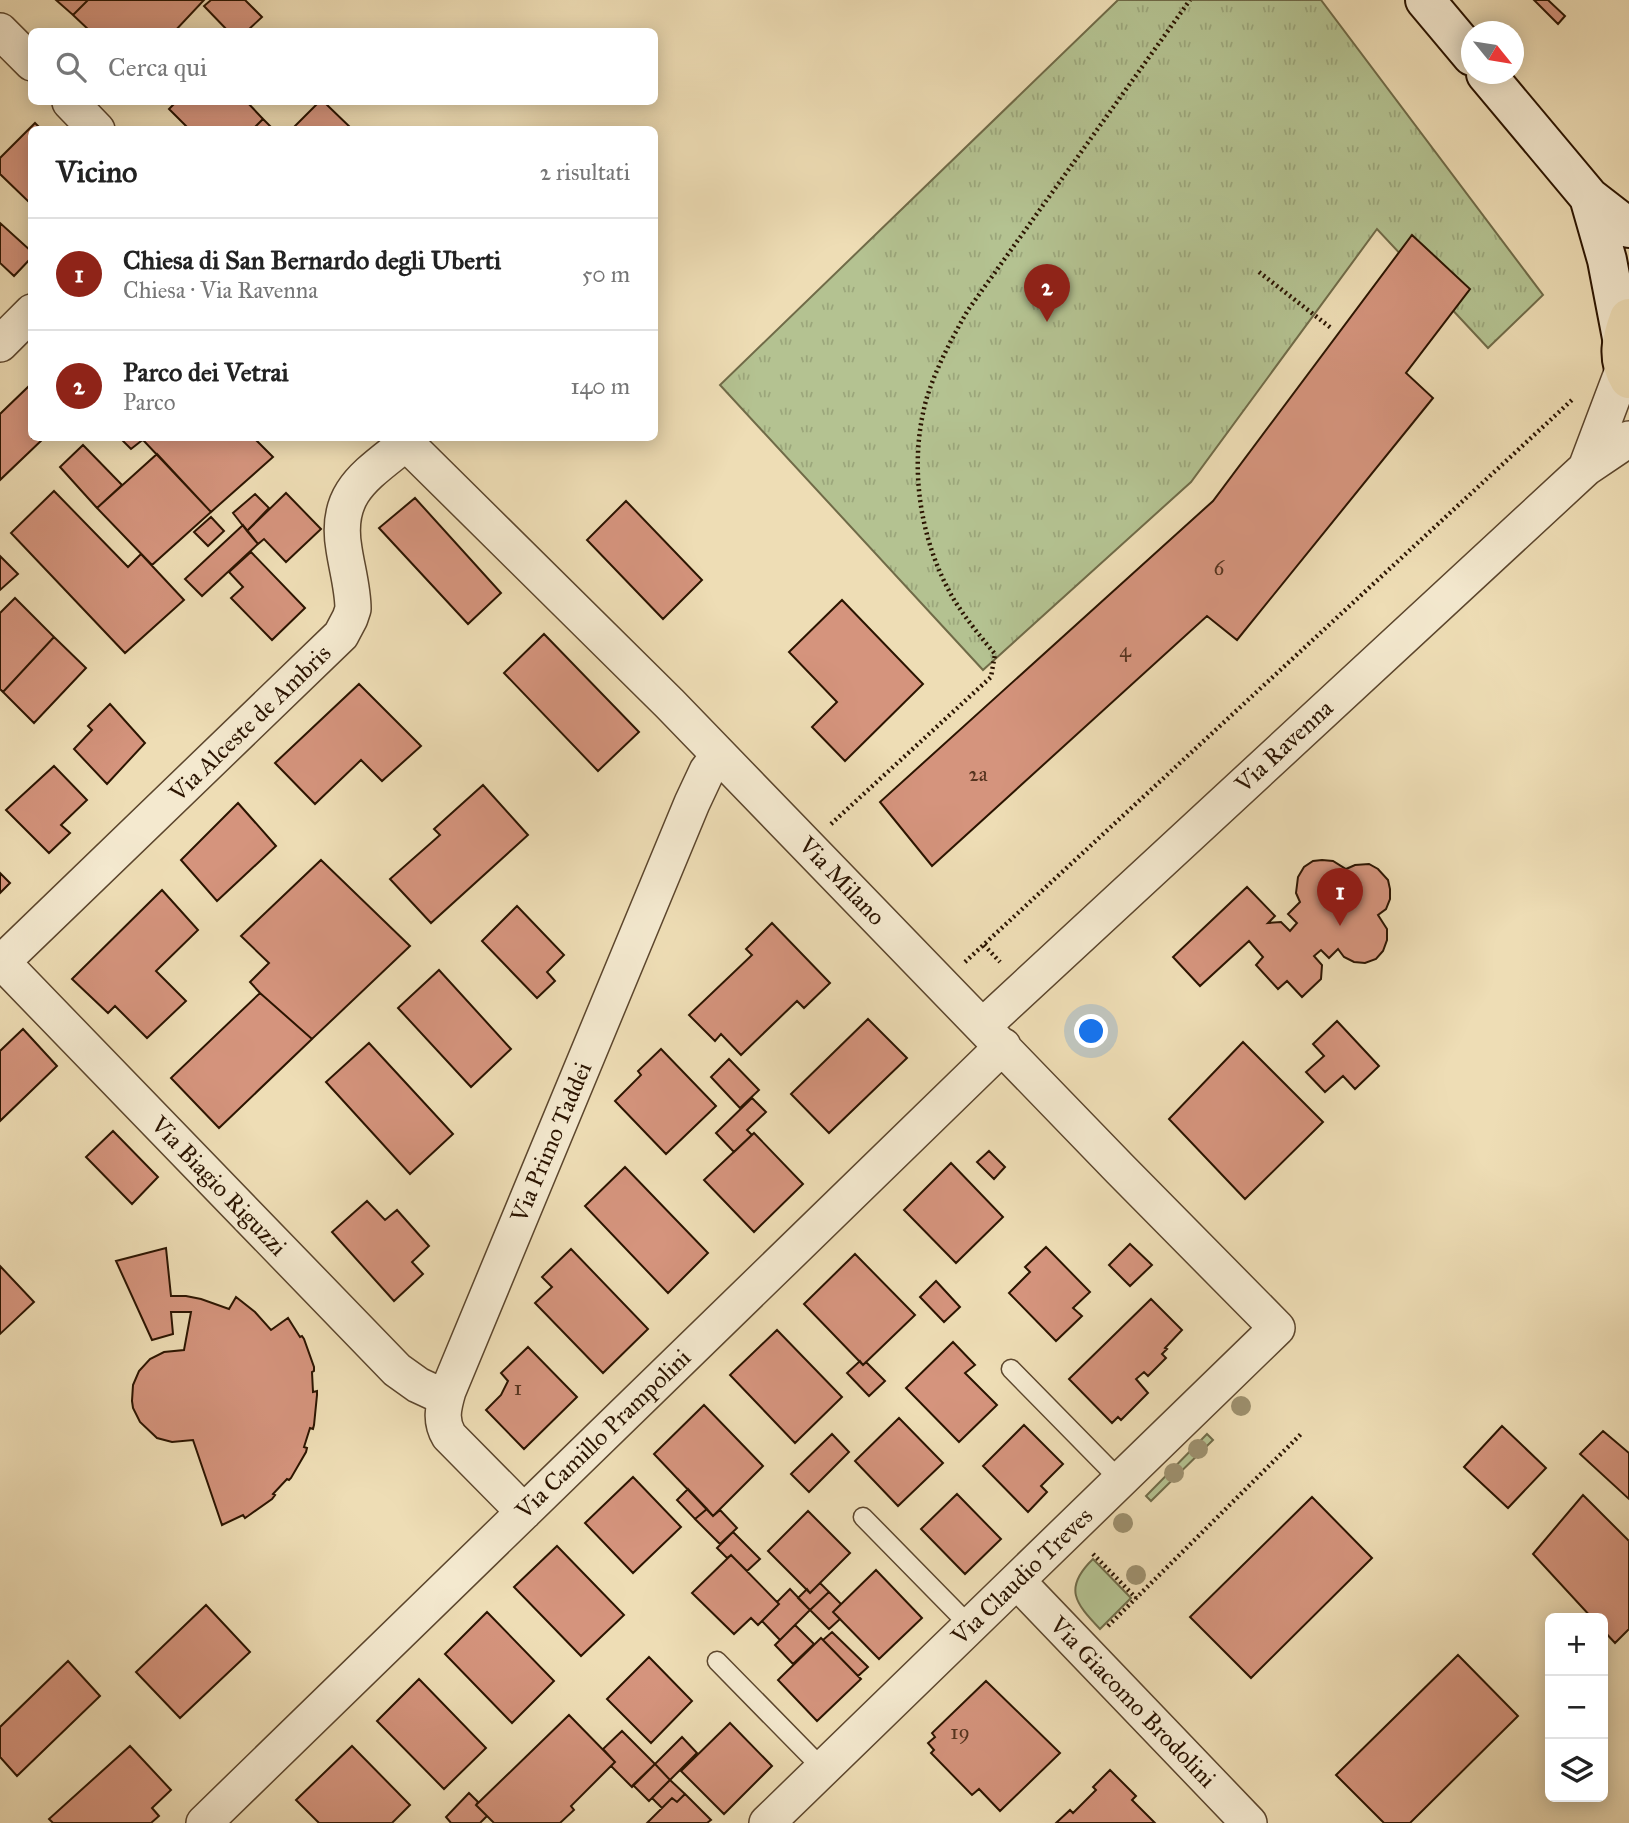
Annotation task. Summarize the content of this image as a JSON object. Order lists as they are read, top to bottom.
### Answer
{
  "streets": {
    "street": [
      "Via Alceste de Ambris",
      "Via Ravenna",
      "Via Milano",
      "Via Primo Taddei",
      "Via Biagio Riguzzi",
      "Via Camillo Prampolini",
      "Via Claudio Treves",
      "Via Giacomo Brodolini"
    ]
  },
  "crossings": [
    ["Via Alceste de Ambris", "Via Biagio Riguzzi"],
    ["Via Ravenna", "Via Milano"],
    ["Via Ravenna", "Via Camillo Prampolini"],
    ["Via Milano", "Via Primo Taddei"],
    ["Via Milano", "Via Camillo Prampolini"],
    ["Via Milano", "Via Claudio Treves"],
    ["Via Primo Taddei", "Via Biagio Riguzzi"],
    ["Via Primo Taddei", "Via Camillo Prampolini"],
    ["Via Claudio Treves", "Via Giacomo Brodolini"]
  ],
  "house_numbers": [
    "6",
    "4",
    "2a",
    "1",
    "19"
  ],
  "north": "bottom right",
  "page": {
    "search": "Cerca qui",
    "heading": ["Vicino", "2 risultati"],
    "list": [
      {
        "mark": "1",
        "name": "Chiesa di San Bernardo degli Uberti",
        "note": "Chiesa · Via Ravenna",
        "value": "50 m"
      },
      {
        "mark": "2",
        "name": "Parco dei Vetrai",
        "note": "Parco",
        "value": "140 m"
      }
    ],
    "pins": ["2", "1"],
    "map_buttons": ["+", "−"]
  }
}
